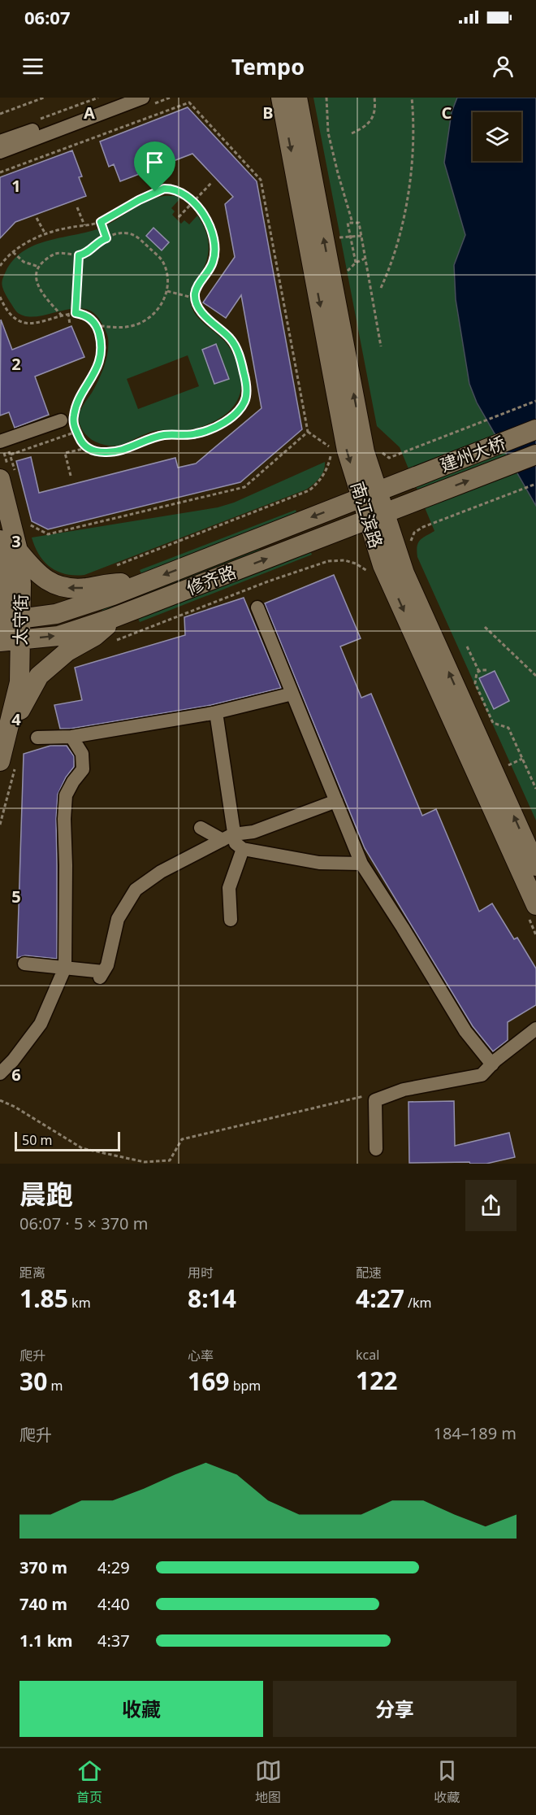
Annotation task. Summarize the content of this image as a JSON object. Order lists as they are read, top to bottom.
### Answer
{
  "streets": {
    "main road": [
      "建州大桥",
      "南江滨路",
      "修齐路",
      "太守街"
    ]
  },
  "crossings": [
    ["建州大桥", "修齐路"],
    ["南江滨路", "修齐路"],
    ["修齐路", "太守街"]
  ],
  "scale_bar": "50 m",
  "page": {
    "status": "06:07",
    "header": "Tempo",
    "scale": "50 m",
    "heading": ["晨跑", "06:07 · 5 × 370 m"],
    "stats": [
      ["距离", "1.85 km"],
      ["用时", "8:14"],
      ["配速", "4:27 /km"],
      ["爬升", "30 m"],
      ["心率", "169 bpm"],
      ["kcal", "122"]
    ],
    "chart": ["爬升", "184–189 m"],
    "list": [
      {
        "name": "370 m",
        "note": "4:29"
      },
      {
        "name": "740 m",
        "note": "4:40"
      },
      {
        "name": "1.1 km",
        "note": "4:37"
      }
    ],
    "buttons": ["收藏", "分享"],
    "tabs": ["首页", "地图", "收藏"]
  },
  "grid": {
    "columns": ["A", "B", "C"],
    "rows": [
      "1",
      "2",
      "3",
      "4",
      "5",
      "6"
    ]
  }
}
